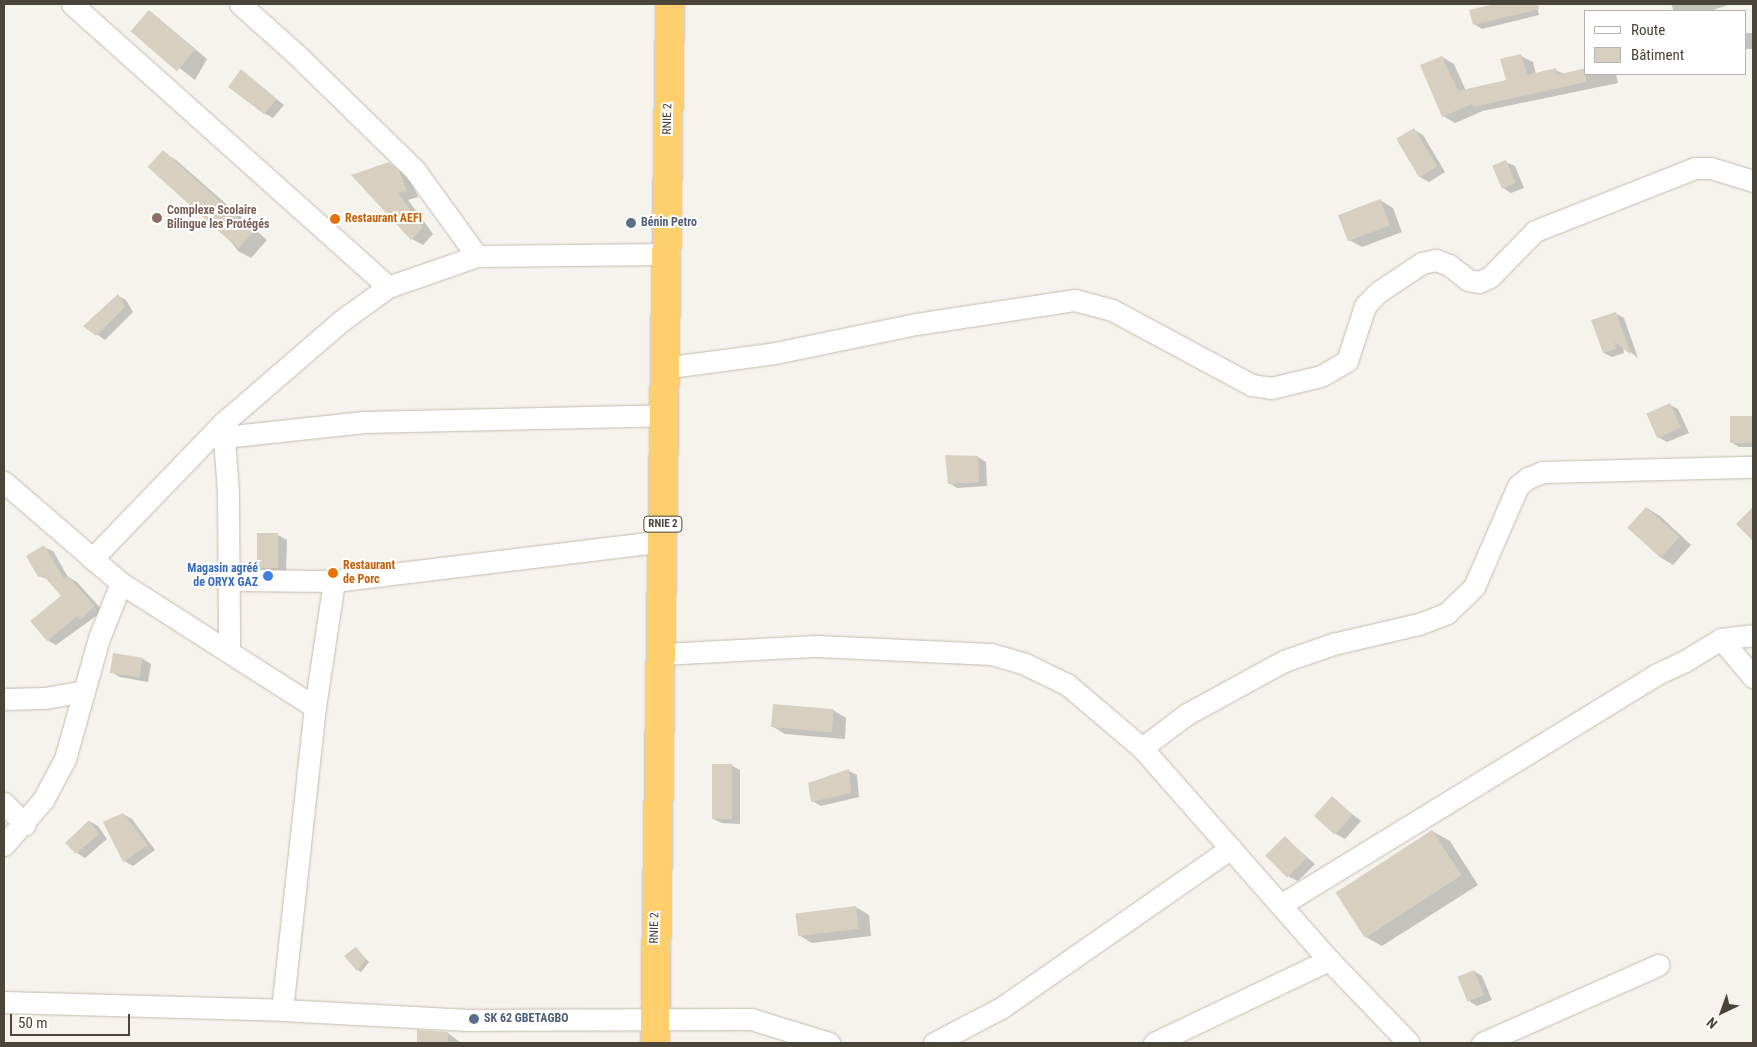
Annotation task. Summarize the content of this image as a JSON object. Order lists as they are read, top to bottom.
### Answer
{
  "streets": {
    "highway": ["RNIE 2"]
  },
  "places": [
    "Complexe Scolaire Bilingue les Protégés",
    "Restaurant AEFI",
    "Bénin Petro",
    "Restaurant de Porc",
    "Magasin agréé de ORYX GAZ",
    "SK 62 GBETAGBO"
  ],
  "legend": ["Route", "Bâtiment"],
  "scale_bar": "50 m",
  "north": "bottom left"
}
